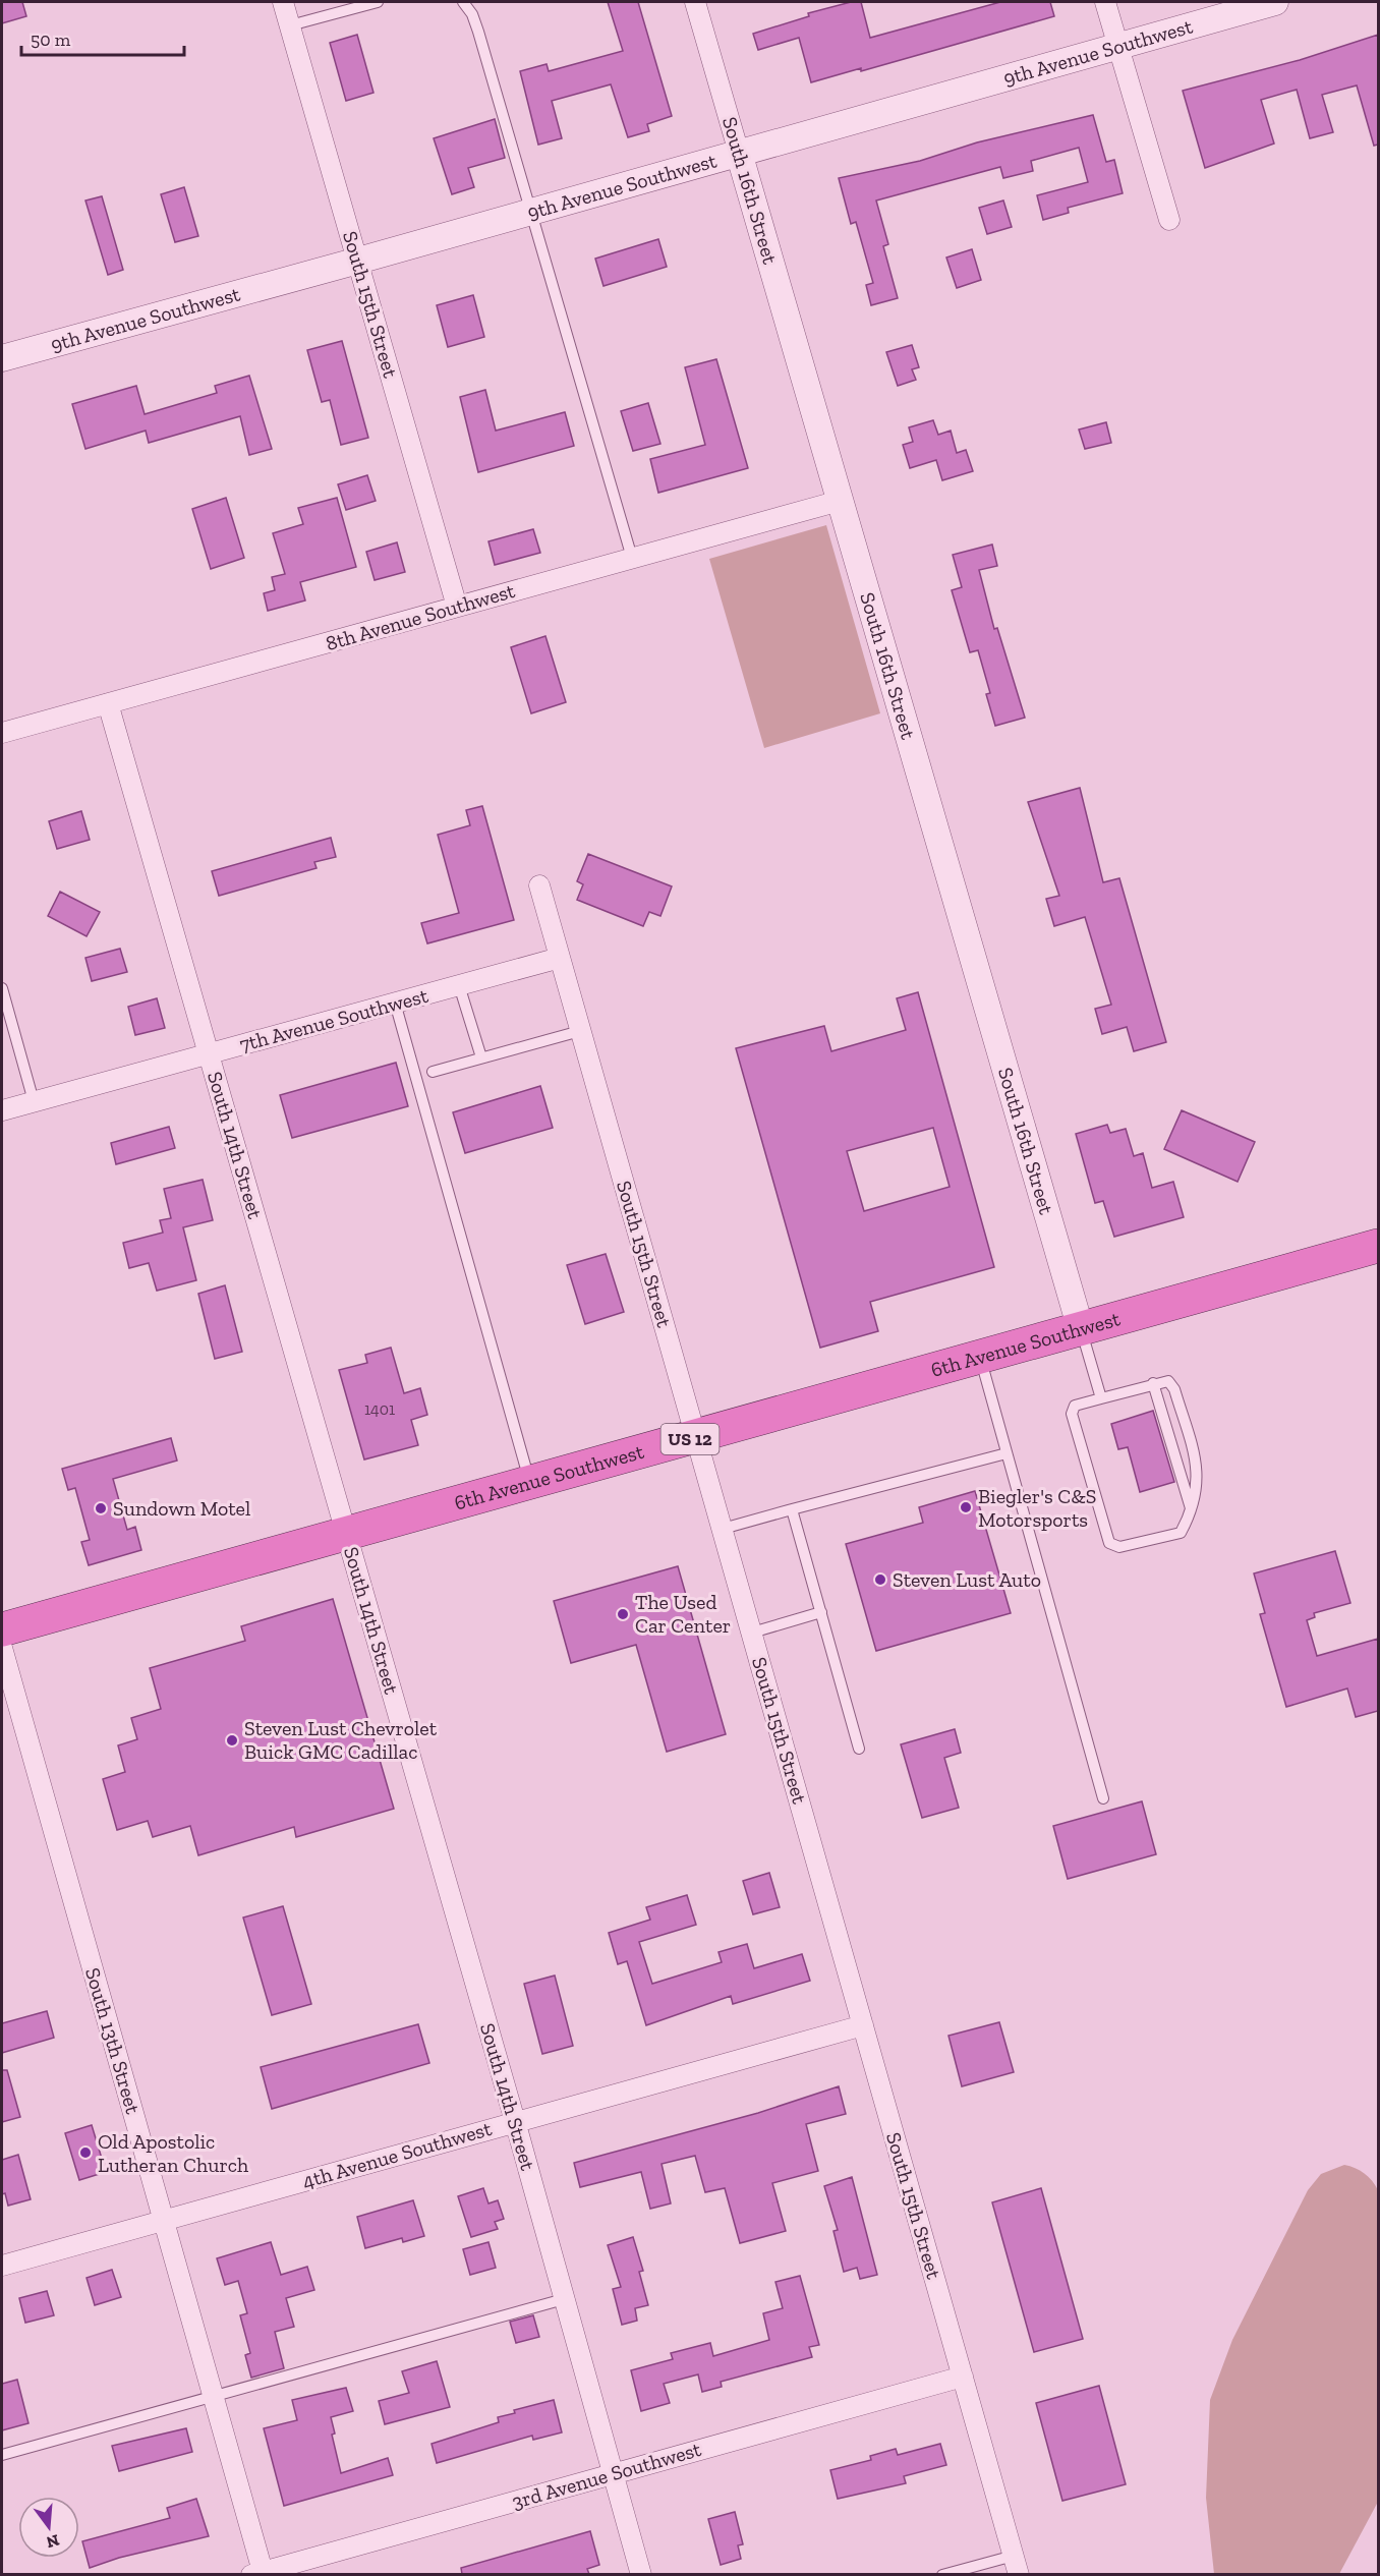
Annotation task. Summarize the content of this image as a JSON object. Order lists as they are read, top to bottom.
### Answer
{
  "streets": {
    "highway": ["6th Avenue Southwest", "US 12"],
    "street": [
      "9th Avenue Southwest",
      "South 16th Street",
      "South 15th Street",
      "8th Avenue Southwest",
      "7th Avenue Southwest",
      "South 14th Street",
      "South 13th Street",
      "4th Avenue Southwest",
      "3rd Avenue Southwest"
    ]
  },
  "crossings": [
    ["9th Avenue Southwest", "South 16th Street"],
    ["9th Avenue Southwest", "South 15th Street"],
    ["South 16th Street", "8th Avenue Southwest"],
    ["South 16th Street", "6th Avenue Southwest"],
    ["South 15th Street", "8th Avenue Southwest"],
    ["South 15th Street", "7th Avenue Southwest"],
    ["South 15th Street", "6th Avenue Southwest"],
    ["South 15th Street", "4th Avenue Southwest"],
    ["South 15th Street", "3rd Avenue Southwest"],
    ["8th Avenue Southwest", "South 14th Street"],
    ["7th Avenue Southwest", "South 14th Street"],
    ["South 14th Street", "6th Avenue Southwest"],
    ["South 14th Street", "4th Avenue Southwest"],
    ["South 14th Street", "3rd Avenue Southwest"],
    ["South 13th Street", "4th Avenue Southwest"],
    ["South 13th Street", "3rd Avenue Southwest"]
  ],
  "places": [
    "Biegler's C&S Motorsports",
    "Sundown Motel",
    "Steven Lust Auto",
    "The Used Car Center",
    "Steven Lust Chevrolet Buick GMC Cadillac",
    "Old Apostolic Lutheran Church"
  ],
  "house_numbers": ["1401"],
  "scale_bar": "50 m",
  "north": "bottom"
}
